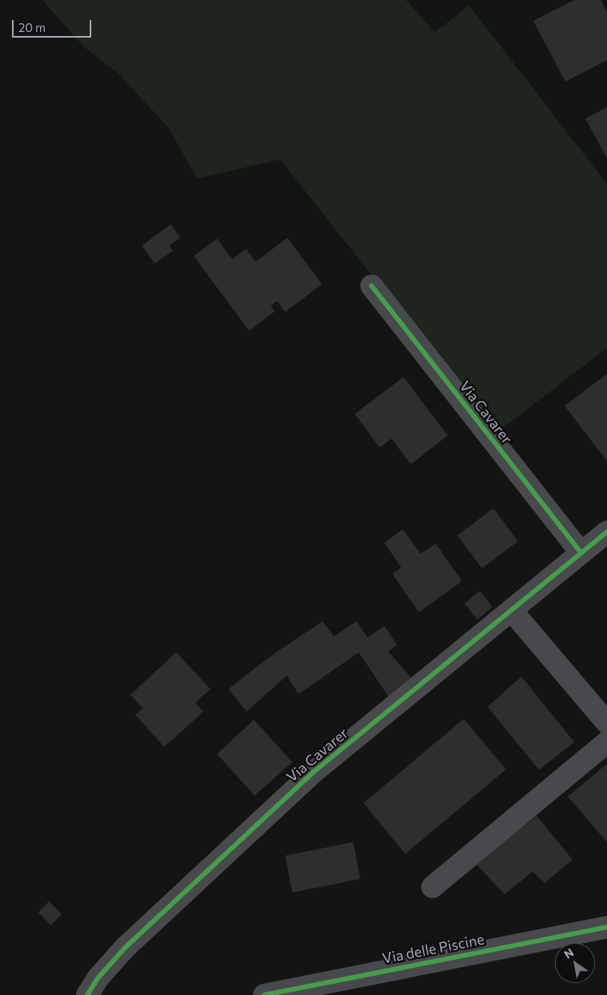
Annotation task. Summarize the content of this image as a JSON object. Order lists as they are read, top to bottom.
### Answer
{
  "streets": {
    "street": ["Via Cavarer", "Via delle Piscine"]
  },
  "scale_bar": "20 m",
  "north": "top left"
}
